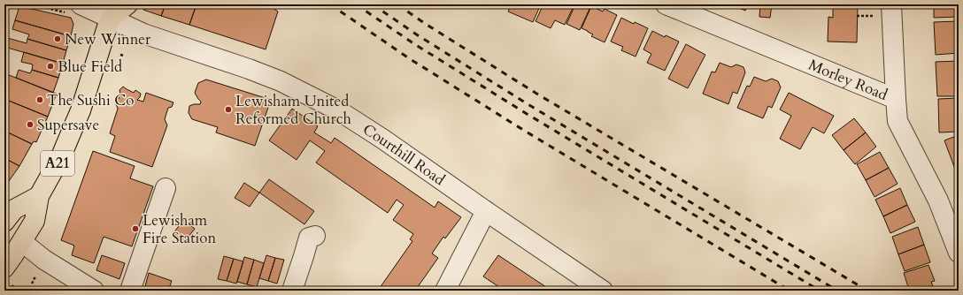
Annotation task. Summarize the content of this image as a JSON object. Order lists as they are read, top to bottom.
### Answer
{
  "streets": {
    "highway": ["A21"],
    "street": ["Morley Road", "Courthill Road"]
  },
  "crossings": [
    ["Courthill Road", "A21"]
  ],
  "places": [
    "New Winner",
    "Blue Field",
    "The Sushi Co",
    "Lewisham United Reformed Church",
    "Supersave",
    "Lewisham Fire Station"
  ]
}
